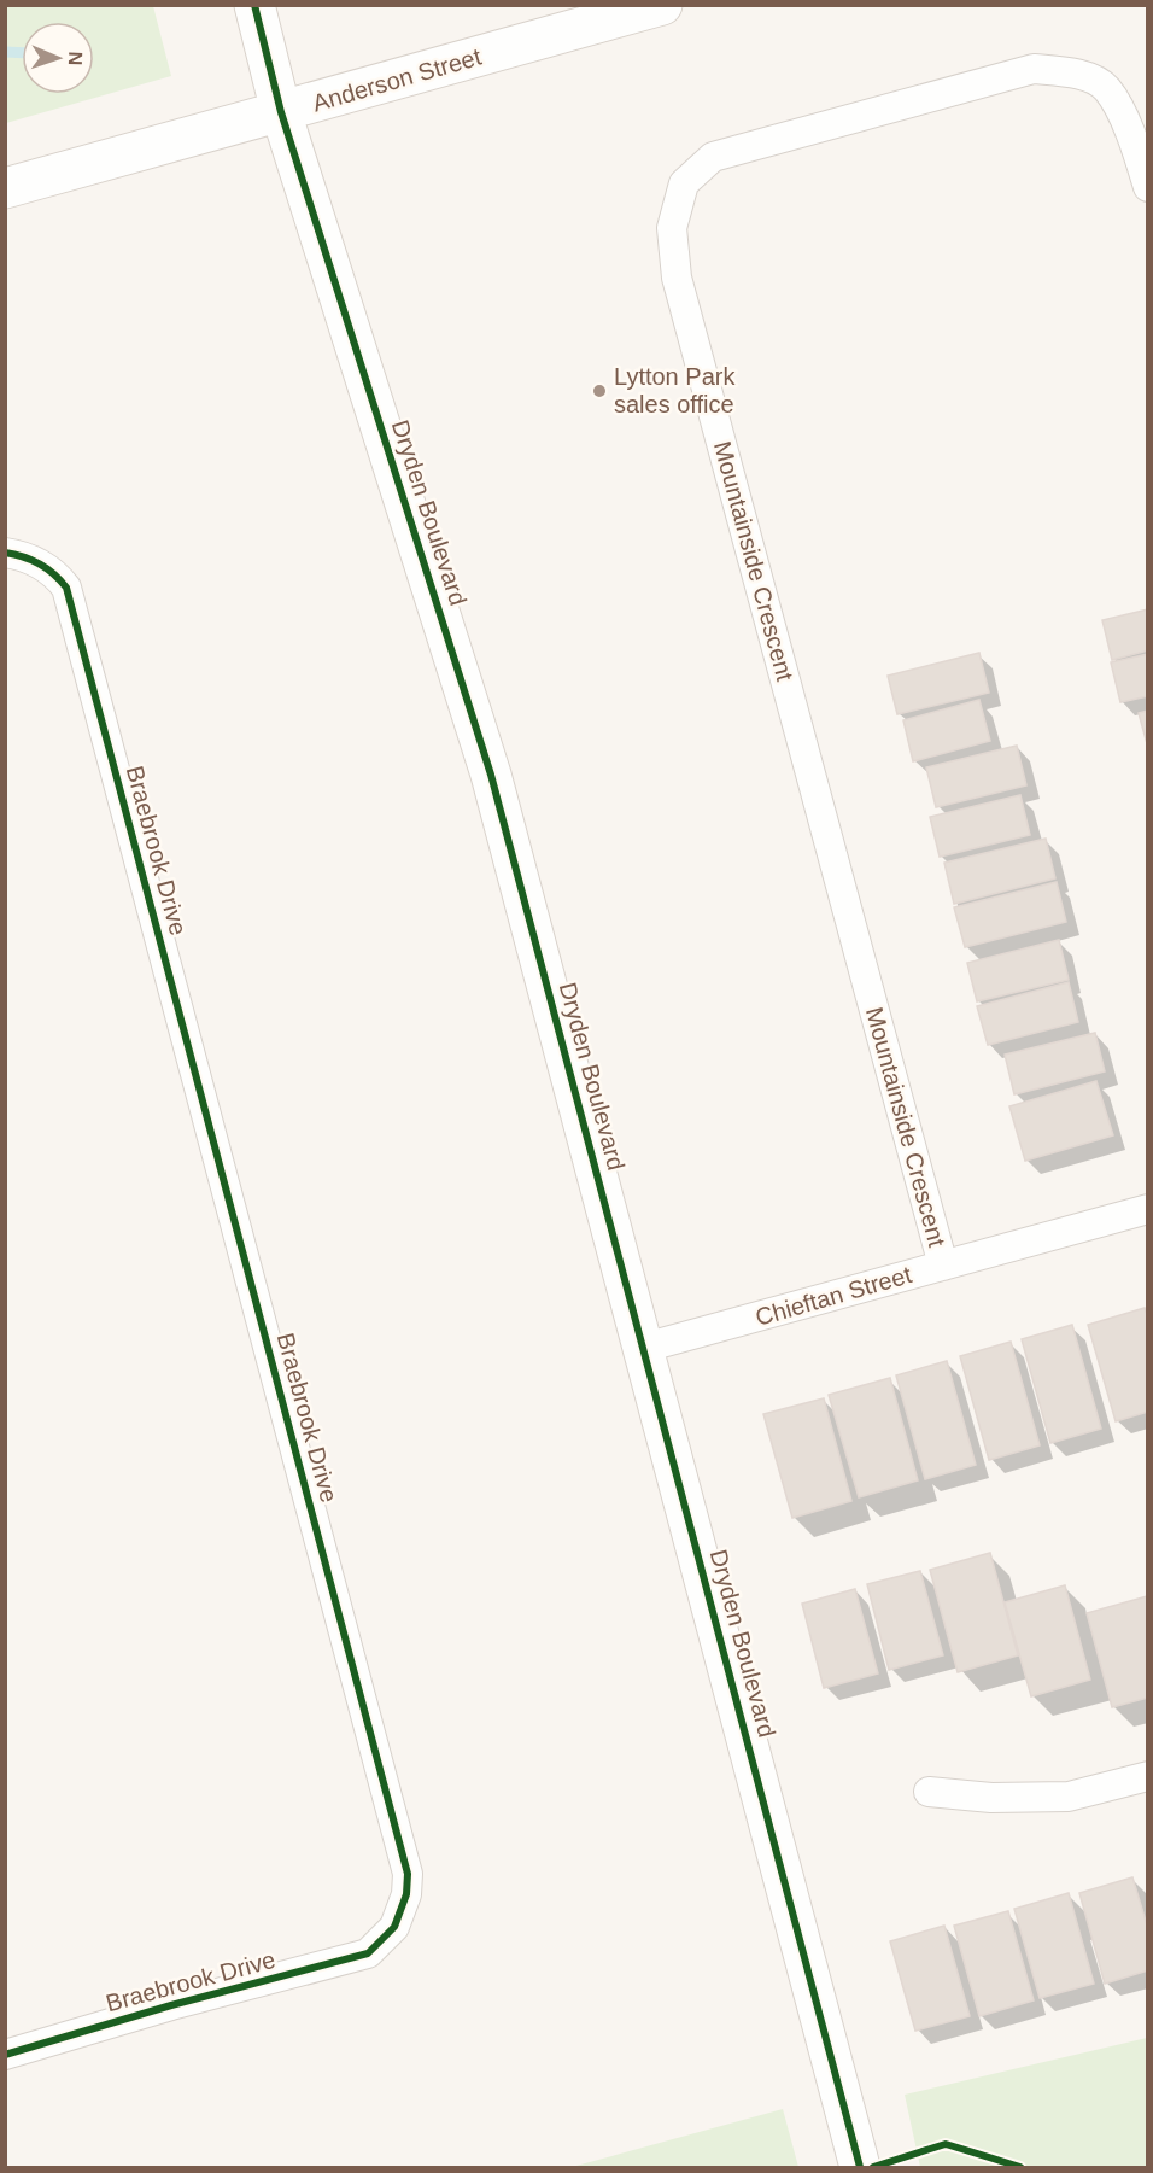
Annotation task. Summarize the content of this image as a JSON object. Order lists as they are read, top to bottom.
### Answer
{
  "streets": {
    "street": [
      "Anderson Street",
      "Dryden Boulevard",
      "Mountainside Crescent",
      "Braebrook Drive",
      "Chieftan Street"
    ]
  },
  "crossings": [
    ["Anderson Street", "Dryden Boulevard"],
    ["Dryden Boulevard", "Chieftan Street"],
    ["Mountainside Crescent", "Chieftan Street"]
  ],
  "places": ["Lytton Park sales office"],
  "north": "right"
}
